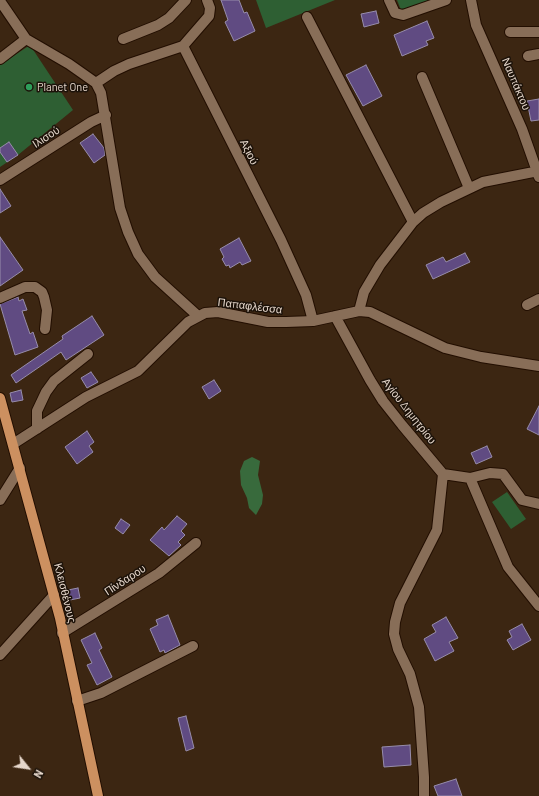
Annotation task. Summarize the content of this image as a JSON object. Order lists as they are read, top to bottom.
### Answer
{
  "streets": {
    "main road": ["Κλεισθένους"],
    "street": [
      "Ναυπάκτου",
      "Ιλισού",
      "Αξιού",
      "Παπαφλέσσα",
      "Αγίου Δημητρίου",
      "Πίνδαρου"
    ]
  },
  "crossings": [
    ["Αξιού", "Παπαφλέσσα"],
    ["Παπαφλέσσα", "Αγίου Δημητρίου"],
    ["Παπαφλέσσα", "Κλεισθένους"],
    ["Πίνδαρου", "Κλεισθένους"]
  ],
  "places": ["Planet One"],
  "north": "bottom right"
}
